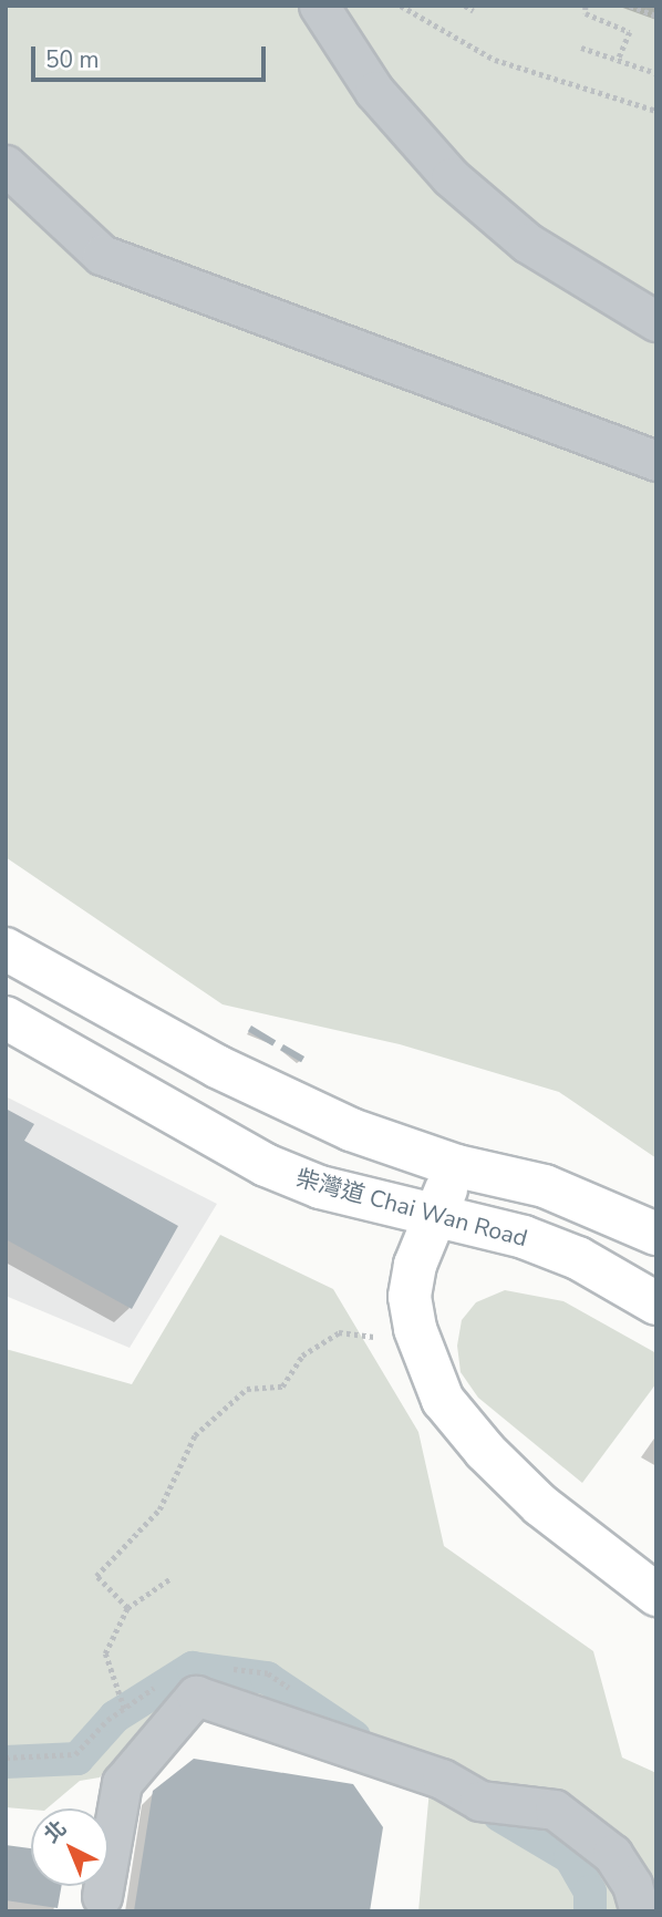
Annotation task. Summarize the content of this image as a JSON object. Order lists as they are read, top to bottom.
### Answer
{
  "streets": {
    "main road": ["柴灣道 Chai Wan Road"]
  },
  "scale_bar": "50 m",
  "north": "top left"
}
